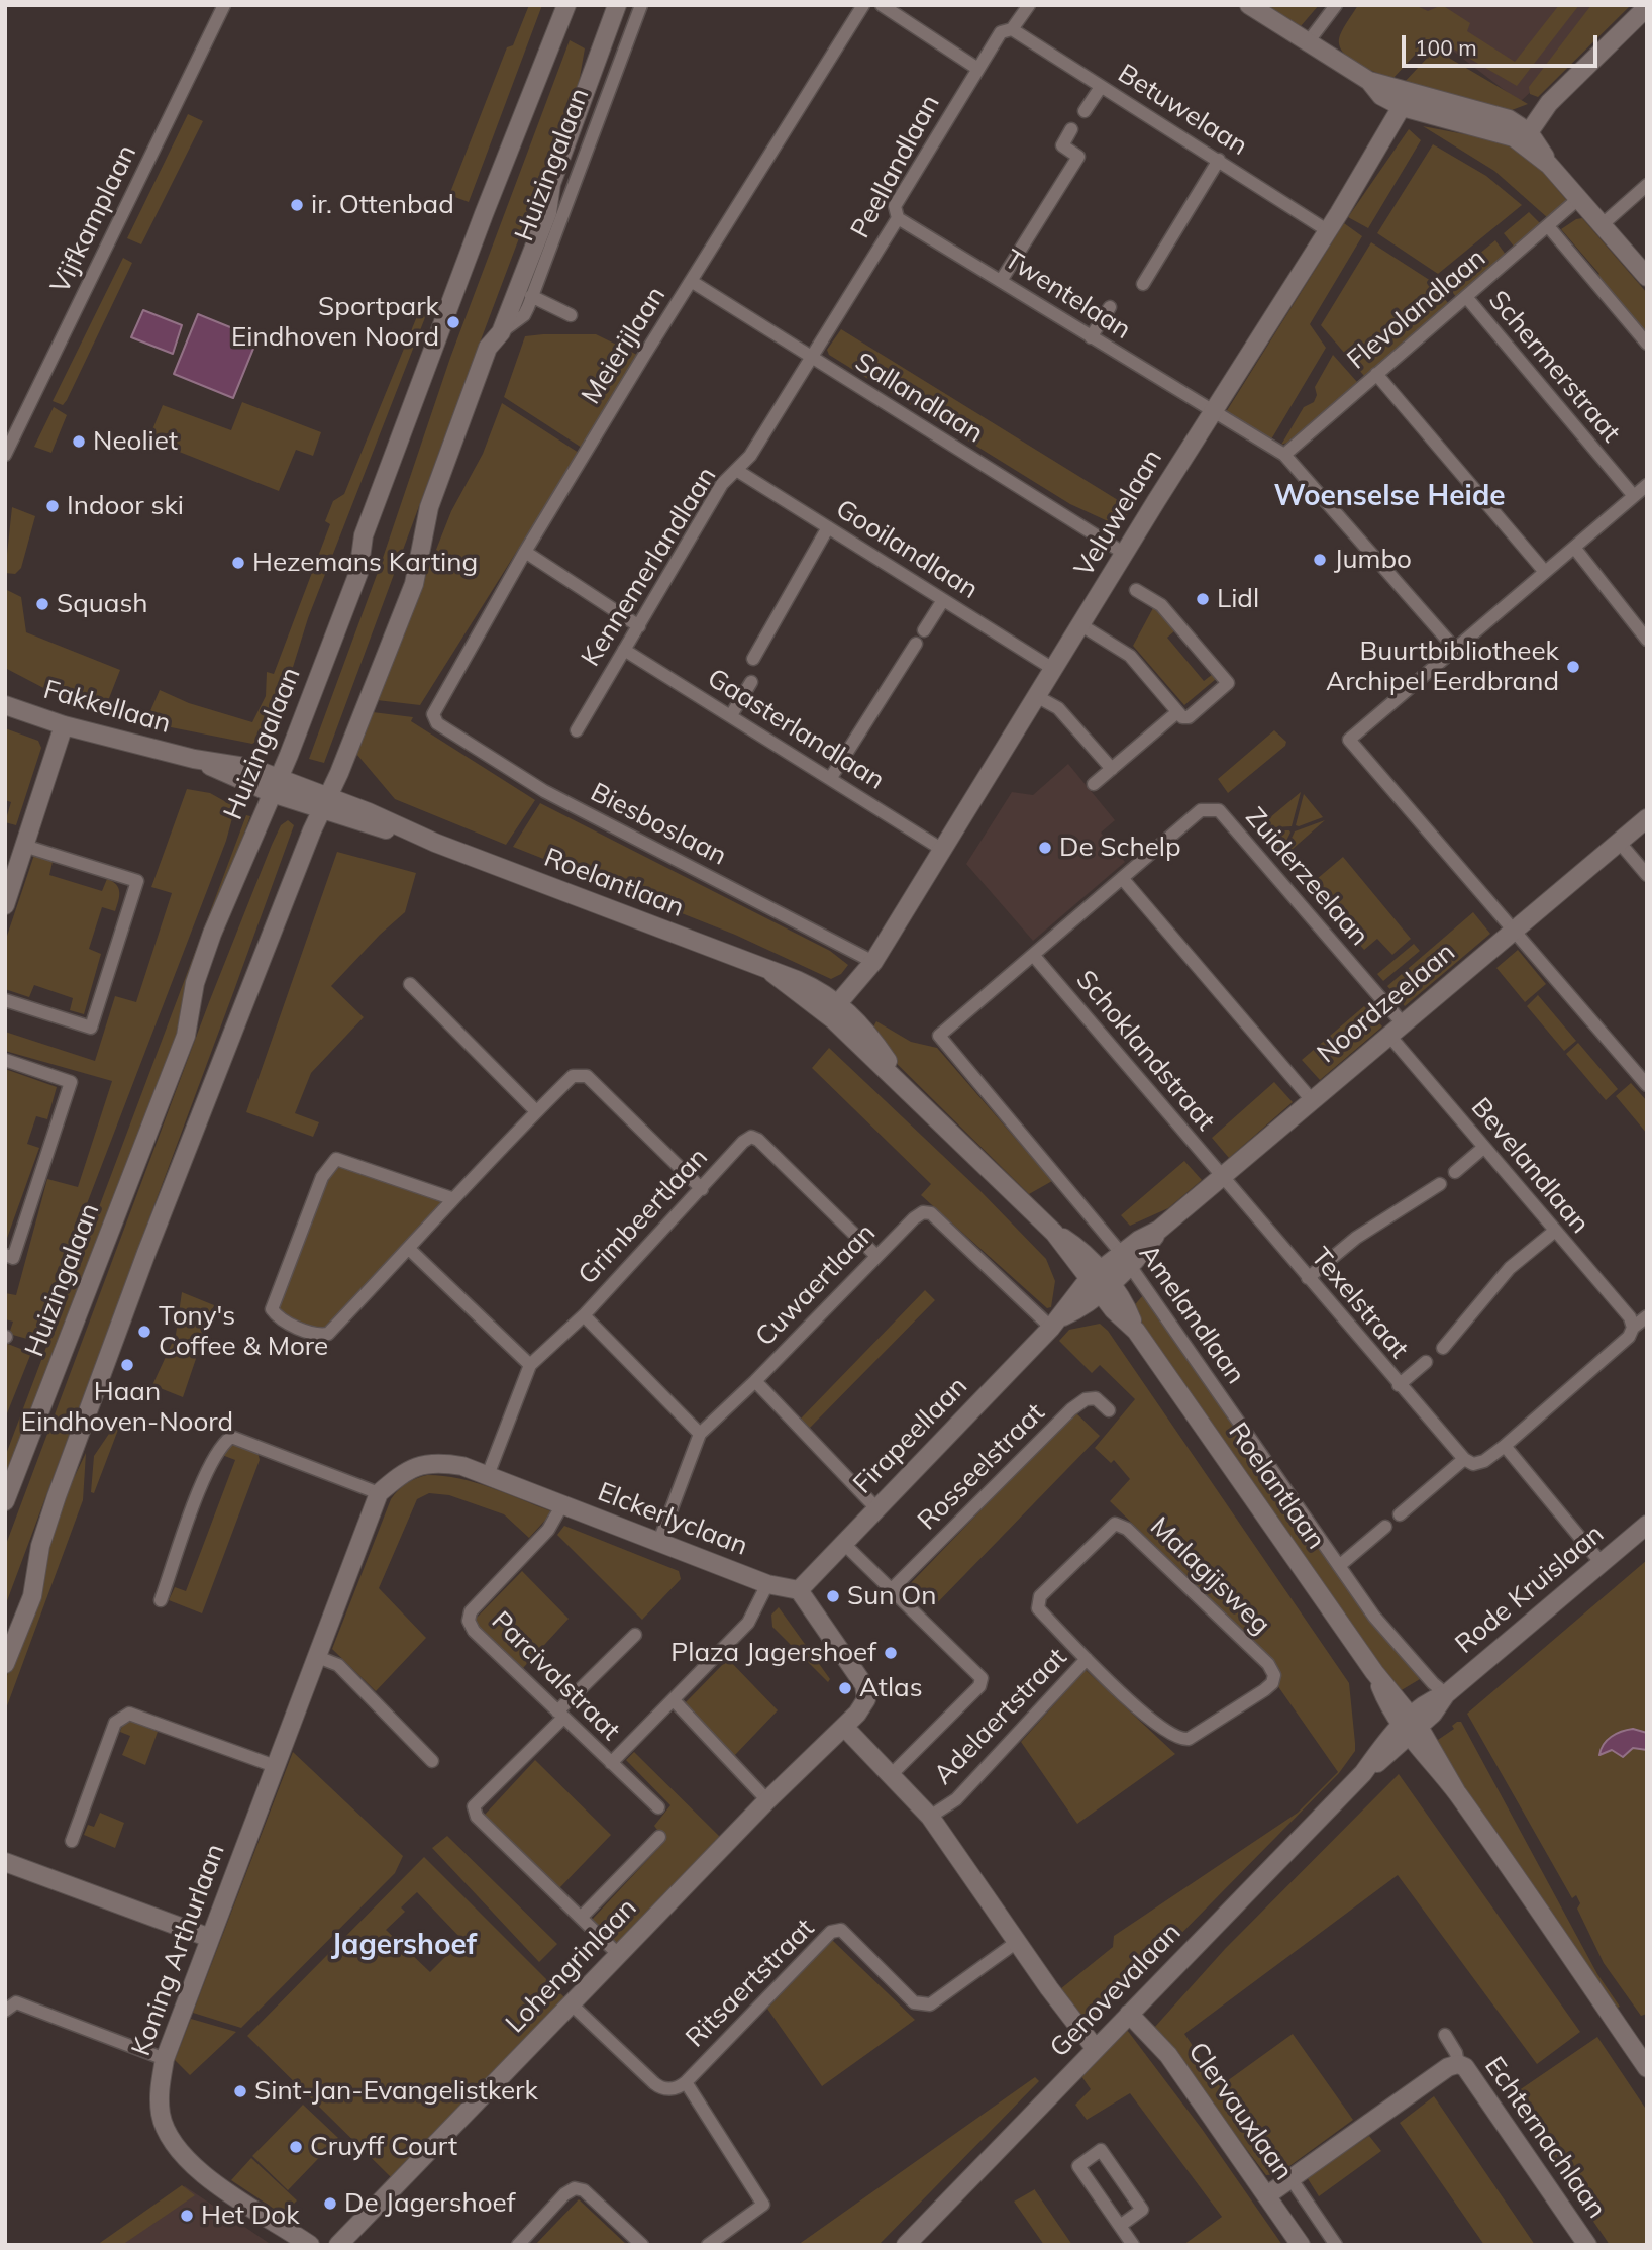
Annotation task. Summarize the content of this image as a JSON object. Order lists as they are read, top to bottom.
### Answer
{
  "streets": {
    "street": [
      "Betuwelaan",
      "Huizingalaan",
      "Peellandlaan",
      "Vijfkamplaan",
      "Twentelaan",
      "Flevolandlaan",
      "Meierijlaan",
      "Schermerstraat",
      "Sallandlaan",
      "Veluwelaan",
      "Gooilandlaan",
      "Kennemerlandlaan",
      "Fakkellaan",
      "Gaasterlandlaan",
      "Biesboslaan",
      "Zuiderzeelaan",
      "Roelantlaan",
      "Noordzeelaan",
      "Schoklandstraat",
      "Bevelandlaan",
      "Grimbeertlaan",
      "Cuwaertlaan",
      "Texelstraat",
      "Amelandlaan",
      "Firapeellaan",
      "Rosseelstraat",
      "Elckerlyclaan",
      "Malagijsweg",
      "Rode Kruislaan",
      "Parcivalstraat",
      "Adelaertstraat",
      "Koning Arthurlaan",
      "Lohengrinlaan",
      "Ritsaertstraat",
      "Genovevalaan",
      "Clervauxlaan",
      "Echternachlaan"
    ]
  },
  "crossings": [
    ["Betuwelaan", "Peellandlaan"],
    ["Betuwelaan", "Veluwelaan"],
    ["Huizingalaan", "Fakkellaan"],
    ["Huizingalaan", "Roelantlaan"],
    ["Peellandlaan", "Twentelaan"],
    ["Peellandlaan", "Sallandlaan"],
    ["Peellandlaan", "Kennemerlandlaan"],
    ["Twentelaan", "Flevolandlaan"],
    ["Twentelaan", "Veluwelaan"],
    ["Flevolandlaan", "Schermerstraat"],
    ["Meierijlaan", "Sallandlaan"],
    ["Meierijlaan", "Biesboslaan"],
    ["Sallandlaan", "Veluwelaan"],
    ["Sallandlaan", "Kennemerlandlaan"],
    ["Veluwelaan", "Gooilandlaan"],
    ["Veluwelaan", "Gaasterlandlaan"],
    ["Veluwelaan", "Biesboslaan"],
    ["Veluwelaan", "Roelantlaan"],
    ["Gooilandlaan", "Kennemerlandlaan"],
    ["Kennemerlandlaan", "Gaasterlandlaan"],
    ["Fakkellaan", "Roelantlaan"],
    ["Zuiderzeelaan", "Noordzeelaan"],
    ["Zuiderzeelaan", "Schoklandstraat"],
    ["Zuiderzeelaan", "Bevelandlaan"],
    ["Zuiderzeelaan", "Amelandlaan"],
    ["Roelantlaan", "Noordzeelaan"],
    ["Roelantlaan", "Firapeellaan"],
    ["Roelantlaan", "Rode Kruislaan"],
    ["Roelantlaan", "Genovevalaan"],
    ["Noordzeelaan", "Schoklandstraat"],
    ["Noordzeelaan", "Bevelandlaan"],
    ["Noordzeelaan", "Texelstraat"],
    ["Noordzeelaan", "Amelandlaan"],
    ["Noordzeelaan", "Firapeellaan"],
    ["Schoklandstraat", "Texelstraat"],
    ["Grimbeertlaan", "Cuwaertlaan"],
    ["Grimbeertlaan", "Elckerlyclaan"],
    ["Cuwaertlaan", "Firapeellaan"],
    ["Cuwaertlaan", "Elckerlyclaan"],
    ["Amelandlaan", "Rode Kruislaan"],
    ["Firapeellaan", "Elckerlyclaan"],
    ["Elckerlyclaan", "Parcivalstraat"],
    ["Elckerlyclaan", "Koning Arthurlaan"],
    ["Malagijsweg", "Adelaertstraat"],
    ["Rode Kruislaan", "Genovevalaan"],
    ["Genovevalaan", "Clervauxlaan"],
    ["Clervauxlaan", "Echternachlaan"]
  ],
  "districts": ["Woenselse Heide", "Jagershoef"],
  "places": [
    "ir. Ottenbad",
    "Sportpark Eindhoven Noord",
    "Neoliet",
    "Indoor ski",
    "Jumbo",
    "Hezemans Karting",
    "Lidl",
    "Squash",
    "Buurtbibliotheek Archipel Eerdbrand",
    "De Schelp",
    "Tony's Coffee & More",
    "Haan Eindhoven-Noord",
    "Sun On",
    "Plaza Jagershoef",
    "Atlas",
    "Sint-Jan-Evangelistkerk",
    "Cruyff Court",
    "De Jagershoef",
    "Het Dok"
  ],
  "scale_bar": "100 m"
}
